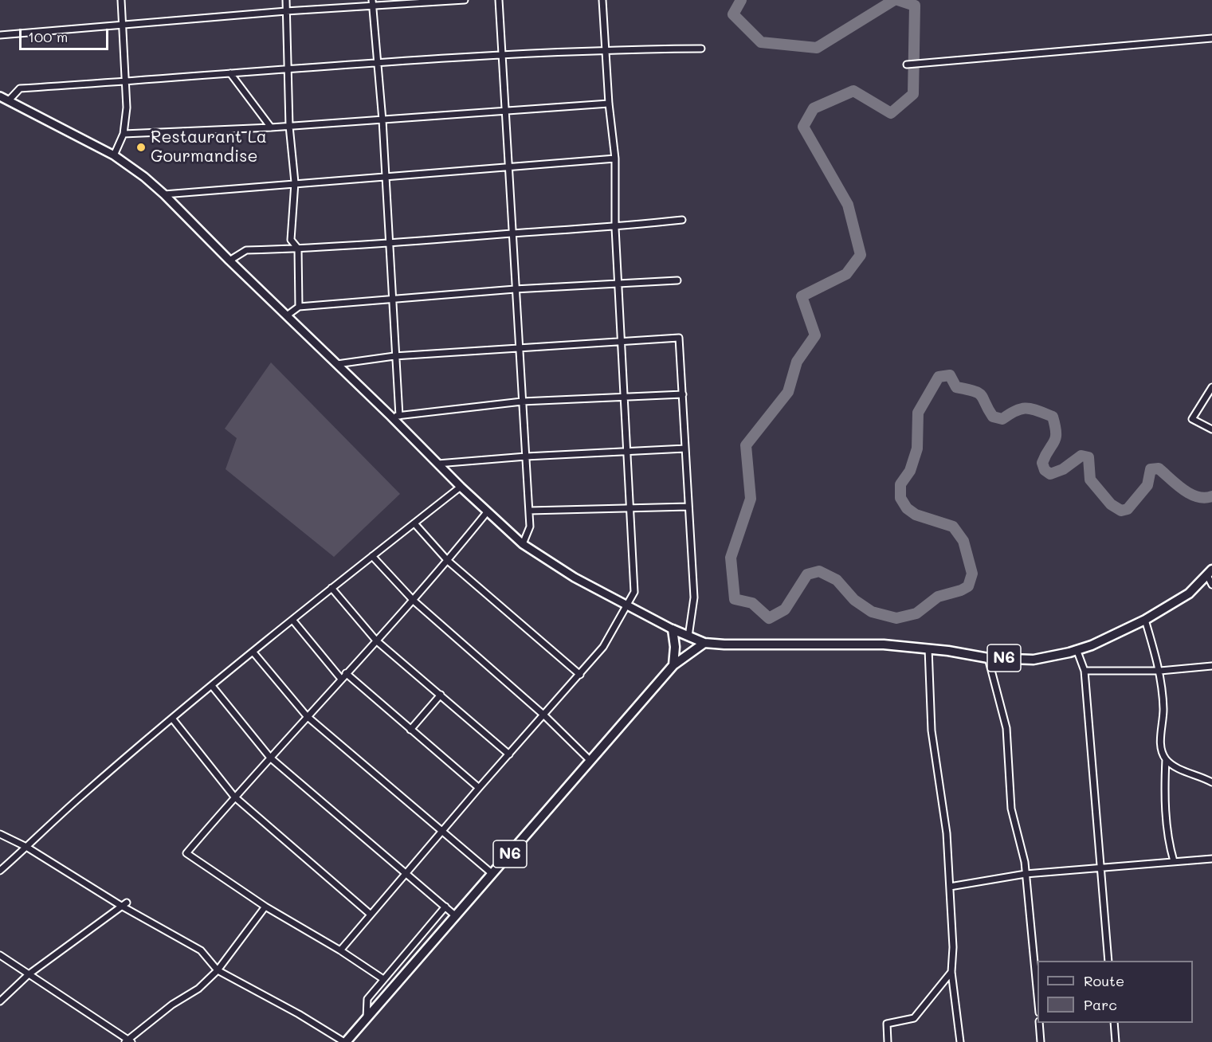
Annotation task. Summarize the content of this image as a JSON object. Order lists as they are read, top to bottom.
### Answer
{
  "streets": {
    "highway": ["N6"]
  },
  "places": ["Restaurant La Gourmandise"],
  "legend": ["Route", "Parc"],
  "scale_bar": "100 m"
}
